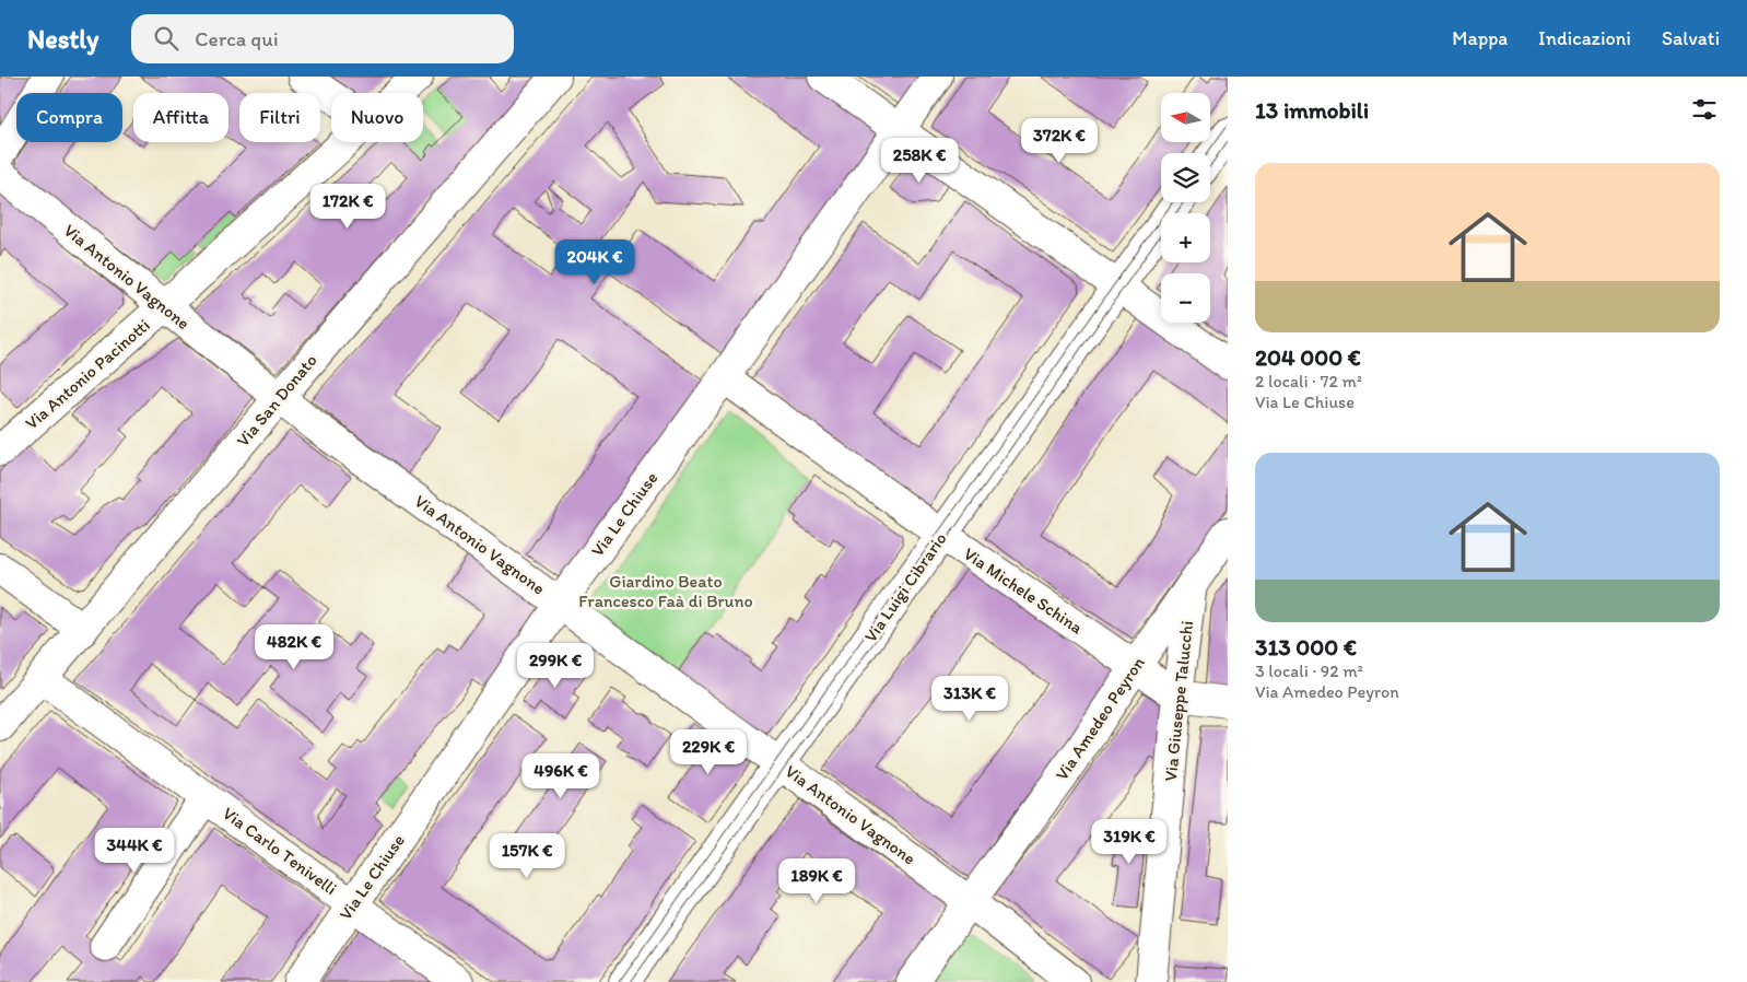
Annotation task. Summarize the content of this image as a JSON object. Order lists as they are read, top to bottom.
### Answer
{
  "streets": {
    "street": [
      "Via Antonio Vagnone",
      "Via Antonio Pacinotti",
      "Via San Donato",
      "Via Le Chiuse",
      "Via Luigi Cibrario",
      "Via Michele Schina",
      "Via Giuseppe Talucchi",
      "Via Amedeo Peyron",
      "Via Carlo Tenivelli"
    ]
  },
  "crossings": [
    ["Via Antonio Vagnone", "Via Antonio Pacinotti"],
    ["Via Antonio Vagnone", "Via San Donato"],
    ["Via Antonio Vagnone", "Via Le Chiuse"],
    ["Via Antonio Vagnone", "Via Luigi Cibrario"],
    ["Via Antonio Vagnone", "Via Amedeo Peyron"],
    ["Via San Donato", "Via Carlo Tenivelli"],
    ["Via Le Chiuse", "Via Michele Schina"],
    ["Via Le Chiuse", "Via Carlo Tenivelli"],
    ["Via Luigi Cibrario", "Via Michele Schina"],
    ["Via Michele Schina", "Via Giuseppe Talucchi"],
    ["Via Michele Schina", "Via Amedeo Peyron"],
    ["Via Giuseppe Talucchi", "Via Amedeo Peyron"]
  ],
  "parks": ["Giardino Beato Francesco Faà di Bruno"],
  "north": "left",
  "page": {
    "header": "Nestly",
    "search": "Cerca qui",
    "nav": ["Mappa", "Indicazioni", "Salvati"],
    "heading": "13 immobili",
    "map_buttons": ["+", "−"],
    "chip": [
      "Compra",
      "Affitta",
      "Filtri",
      "Nuovo"
    ],
    "price": [
      "372K €",
      "258K €",
      "172K €",
      "204K €",
      "482K €",
      "299K €",
      "313K €",
      "229K €",
      "496K €",
      "319K €",
      "344K €",
      "157K €",
      "189K €"
    ],
    "list": [
      {
        "name": "204 000 €",
        "note": "2 locali · 72 m² · Via Le Chiuse"
      },
      {
        "name": "313 000 €",
        "note": "3 locali · 92 m² · Via Amedeo Peyron"
      }
    ]
  }
}
